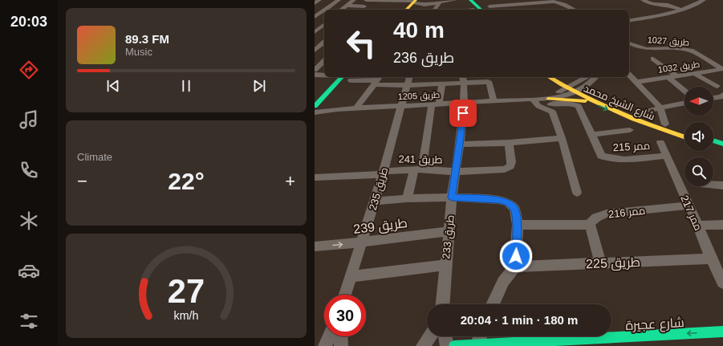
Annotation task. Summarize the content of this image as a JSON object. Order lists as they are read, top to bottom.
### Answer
{
  "streets": {
    "street": [
      "طريق 1027",
      "طريق 1032",
      "طريق 1205",
      "شارع الشيخ محمد",
      "ممر 215",
      "طريق 241",
      "طريق 235",
      "ممر 216",
      "ممر 217",
      "طريق 239",
      "طريق 233",
      "طريق 225",
      "شارع عجيرة"
    ]
  },
  "crossings": [
    ["طريق 1027", "طريق 1032"],
    ["طريق 1205", "شارع الشيخ محمد"],
    ["طريق 1205", "ممر 215"],
    ["طريق 1205", "طريق 235"],
    ["طريق 1205", "طريق 233"],
    ["ممر 215", "ممر 217"],
    ["طريق 241", "طريق 235"],
    ["طريق 241", "طريق 233"],
    ["طريق 235", "طريق 239"],
    ["طريق 235", "طريق 233"],
    ["ممر 216", "ممر 217"],
    ["ممر 217", "طريق 225"],
    ["طريق 239", "طريق 233"]
  ],
  "one_way": ["شارع عجيرة"],
  "north": "left",
  "page": {
    "tabs": "20:03",
    "turn": ["40 m", "طريق 236"],
    "song": ["89.3 FM", "Music"],
    "tile": "Climate",
    "heat": ["−", "22°", "+"],
    "limit": "30",
    "trip": "20:04 · 1 min · 180 m",
    "gauge": ["27", "km/h"]
  }
}
